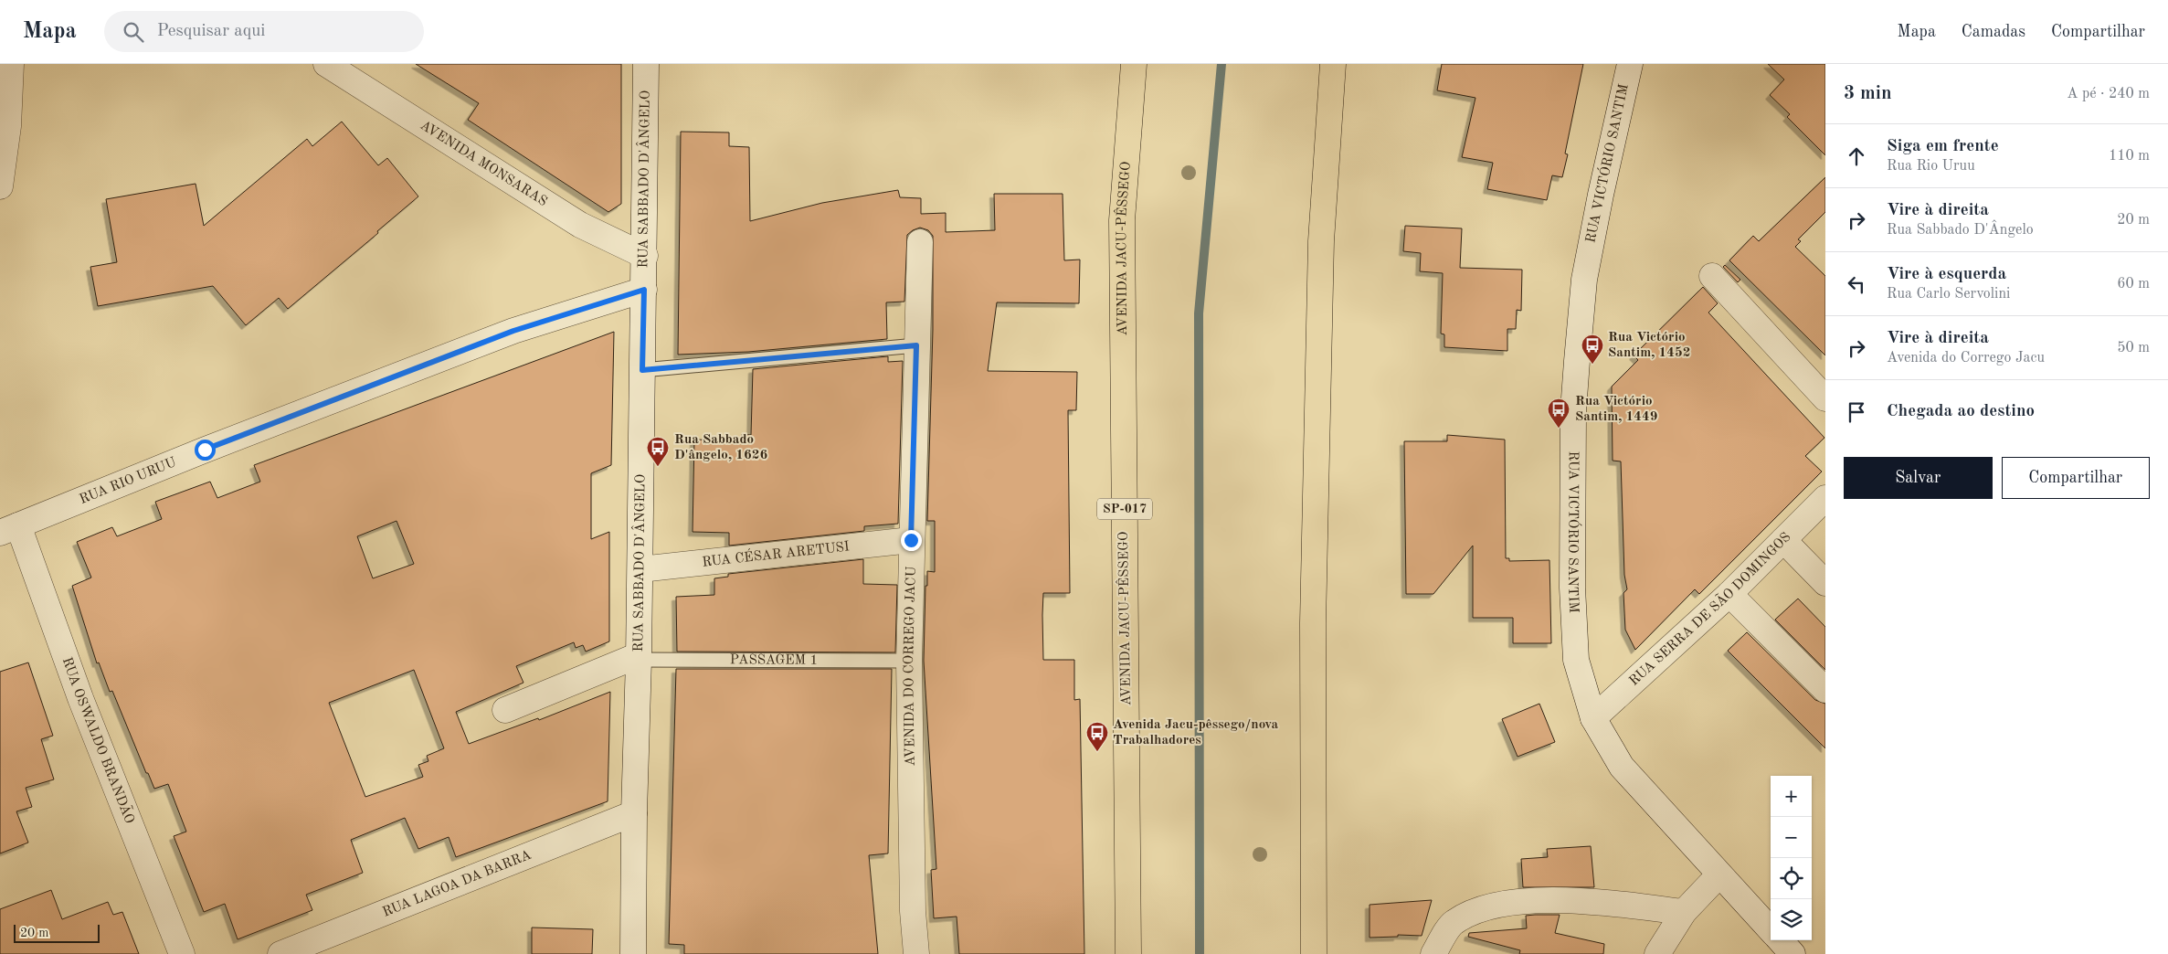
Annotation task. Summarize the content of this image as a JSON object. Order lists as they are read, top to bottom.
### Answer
{
  "streets": {
    "highway": ["AVENIDA JACU-PÊSSEGO", "SP-017"],
    "street": [
      "AVENIDA MONSARAS",
      "RUA VICTÓRIO SANTIM",
      "RUA SABBADO D'ÂNGELO",
      "RUA RIO URUU",
      "RUA CÉSAR ARETUSI",
      "RUA SERRA DE SÃO DOMINGOS",
      "AVENIDA DO CORREGO JACU",
      "RUA OSWALDO BRANDÃO",
      "RUA LAGOA DA BARRA"
    ],
    "lane": ["PASSAGEM 1"]
  },
  "crossings": [
    ["AVENIDA MONSARAS", "RUA SABBADO D'ÂNGELO"],
    ["RUA VICTÓRIO SANTIM", "RUA SERRA DE SÃO DOMINGOS"],
    ["RUA SABBADO D'ÂNGELO", "RUA RIO URUU"],
    ["RUA SABBADO D'ÂNGELO", "RUA CÉSAR ARETUSI"],
    ["RUA SABBADO D'ÂNGELO", "PASSAGEM 1"],
    ["RUA SABBADO D'ÂNGELO", "RUA LAGOA DA BARRA"],
    ["RUA RIO URUU", "RUA OSWALDO BRANDÃO"],
    ["RUA CÉSAR ARETUSI", "AVENIDA DO CORREGO JACU"],
    ["PASSAGEM 1", "AVENIDA DO CORREGO JACU"]
  ],
  "places": {
    "bus stop": [
      "Rua Victório Santim, 1452",
      "Rua Victório Santim, 1449",
      "Rua Sabbado D'ângelo, 1626",
      "Avenida Jacu-pêssego/nova Trabalhadores"
    ]
  },
  "scale_bar": "20 m",
  "page": {
    "header": "Mapa",
    "search": "Pesquisar aqui",
    "nav": ["Mapa", "Camadas", "Compartilhar"],
    "heading": ["3 min", "A pé · 240 m"],
    "list": [
      ["Siga em frente", "Rua Rio Uruu", "110 m"],
      ["Vire à direita", "Rua Sabbado D'Ângelo", "20 m"],
      ["Vire à esquerda", "Rua Carlo Servolini", "60 m"],
      ["Vire à direita", "Avenida do Corrego Jacu", "50 m"],
      "Chegada ao destino"
    ],
    "buttons": ["Salvar", "Compartilhar"],
    "map_buttons": ["+", "−"],
    "scale": "20 m"
  }
}
